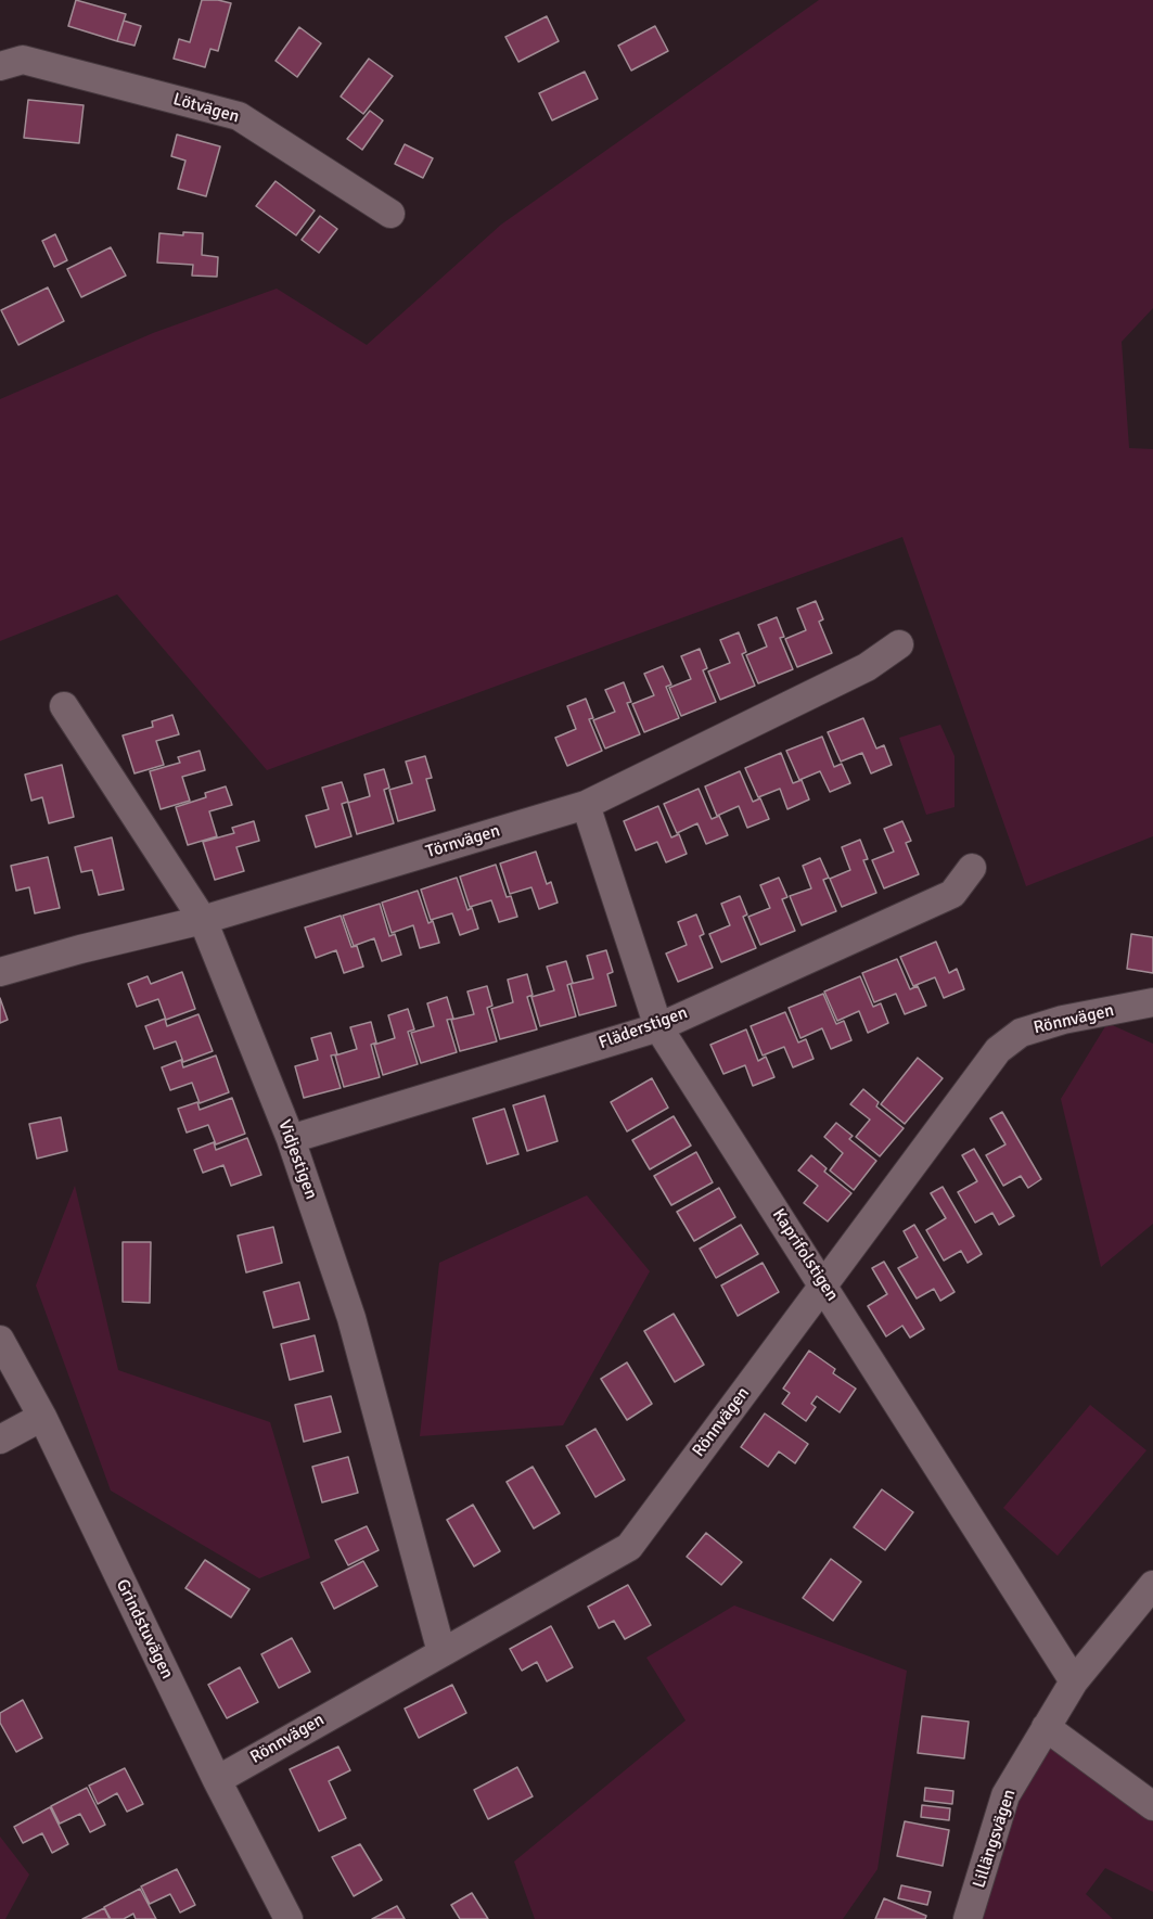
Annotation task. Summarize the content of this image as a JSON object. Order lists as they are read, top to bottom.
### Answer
{
  "streets": {
    "street": [
      "Lötvägen",
      "Törnvägen",
      "Rönnvägen",
      "Fläderstigen",
      "Vidjestigen",
      "Kaprifolstigen",
      "Grindstuvägen",
      "Lillängsvägen"
    ]
  },
  "crossings": [
    ["Törnvägen", "Vidjestigen"],
    ["Törnvägen", "Kaprifolstigen"],
    ["Rönnvägen", "Vidjestigen"],
    ["Rönnvägen", "Kaprifolstigen"],
    ["Rönnvägen", "Grindstuvägen"],
    ["Fläderstigen", "Vidjestigen"],
    ["Fläderstigen", "Kaprifolstigen"],
    ["Kaprifolstigen", "Lillängsvägen"]
  ]
}
